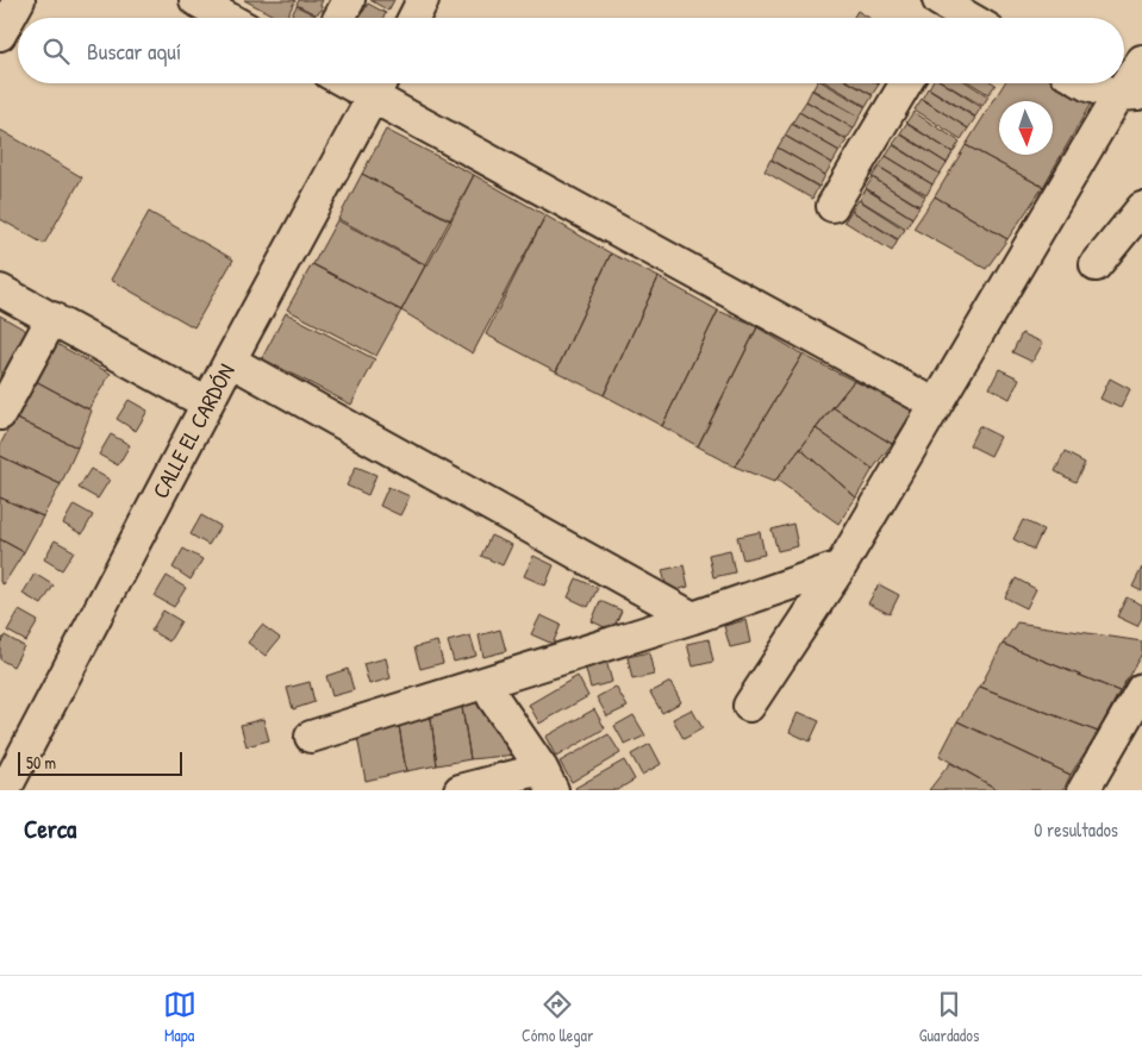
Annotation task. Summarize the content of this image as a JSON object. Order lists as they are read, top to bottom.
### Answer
{
  "streets": {
    "street": ["CALLE EL CARDÓN"]
  },
  "scale_bar": "50 m",
  "north": "bottom",
  "page": {
    "search": "Buscar aquí",
    "scale": "50 m",
    "heading": ["Cerca", "0 resultados"],
    "nav": ["Mapa", "Cómo llegar", "Guardados"]
  }
}
